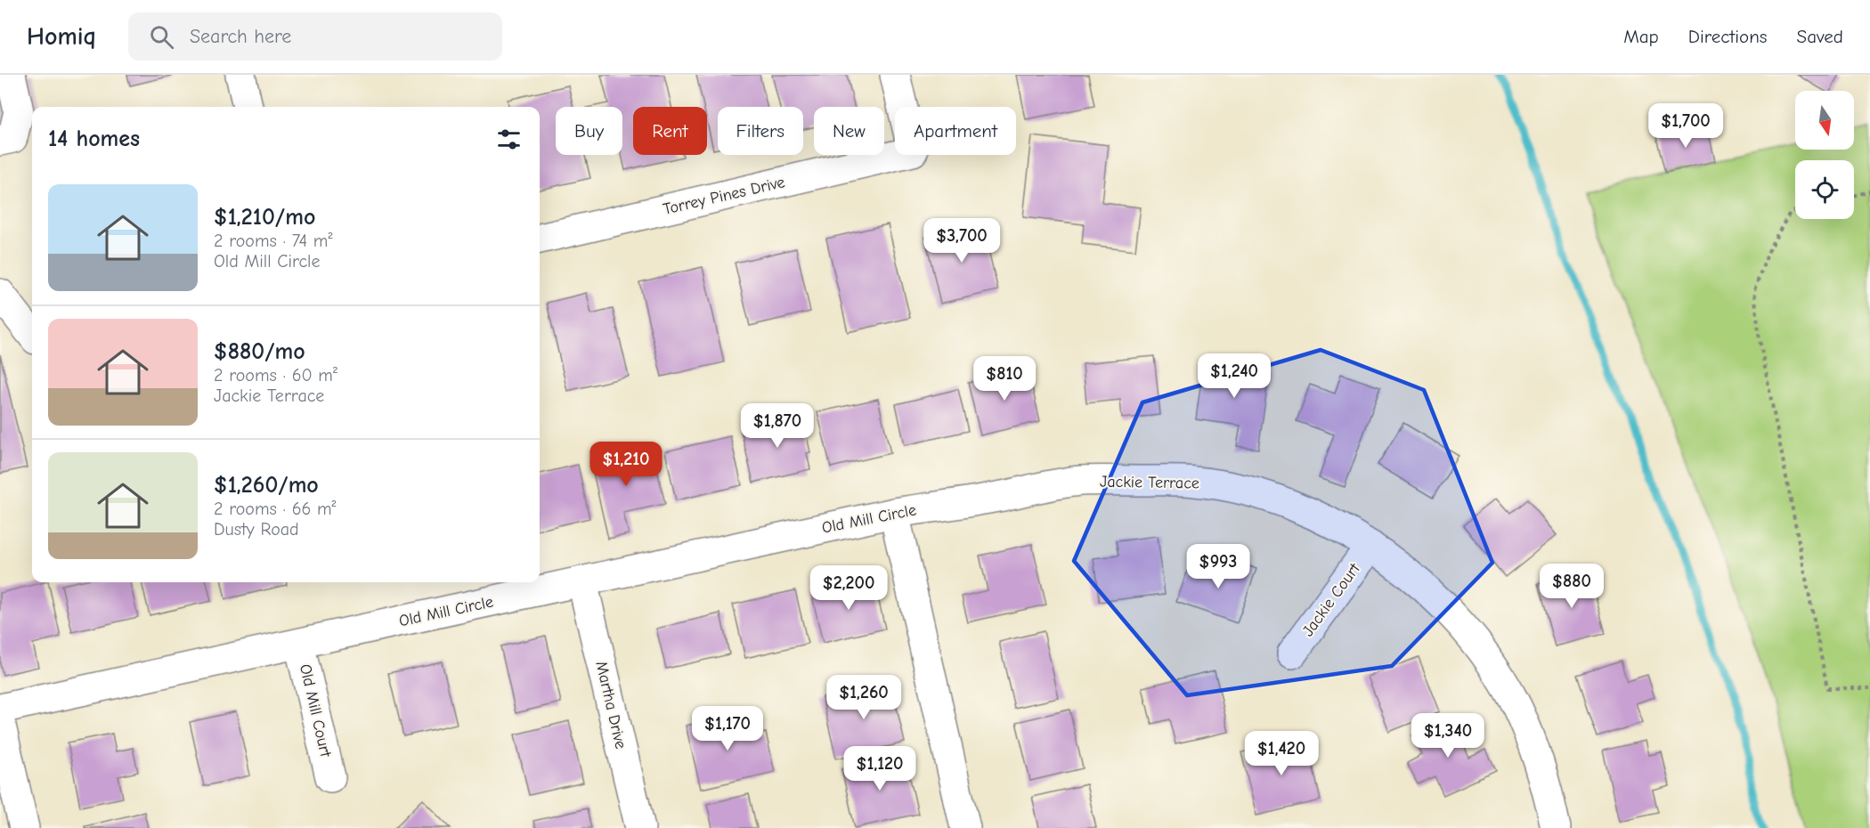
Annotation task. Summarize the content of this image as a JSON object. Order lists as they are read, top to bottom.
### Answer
{
  "streets": {
    "street": [
      "Torrey Pines Drive",
      "Jackie Terrace",
      "Old Mill Circle",
      "Jackie Court",
      "Martha Drive",
      "Old Mill Court"
    ]
  },
  "crossings": [
    ["Jackie Terrace", "Old Mill Circle"],
    ["Jackie Terrace", "Jackie Court"],
    ["Old Mill Circle", "Martha Drive"],
    ["Old Mill Circle", "Old Mill Court"]
  ],
  "north": "bottom",
  "page": {
    "header": "Homiq",
    "search": "Search here",
    "nav": ["Map", "Directions", "Saved"],
    "price": [
      "$1,700",
      "$3,700",
      "$1,240",
      "$810",
      "$1,870",
      "$1,210",
      "$993",
      "$880",
      "$2,200",
      "$1,260",
      "$1,170",
      "$1,340",
      "$1,420",
      "$1,120"
    ],
    "chip": [
      "Buy",
      "Rent",
      "Filters",
      "New",
      "Apartment"
    ],
    "heading": "14 homes",
    "list": [
      {
        "name": "$1,210/mo",
        "note": "2 rooms · 74 m² · Old Mill Circle"
      },
      {
        "name": "$880/mo",
        "note": "2 rooms · 60 m² · Jackie Terrace"
      },
      {
        "name": "$1,260/mo",
        "note": "2 rooms · 66 m² · Dusty Road"
      }
    ]
  }
}
